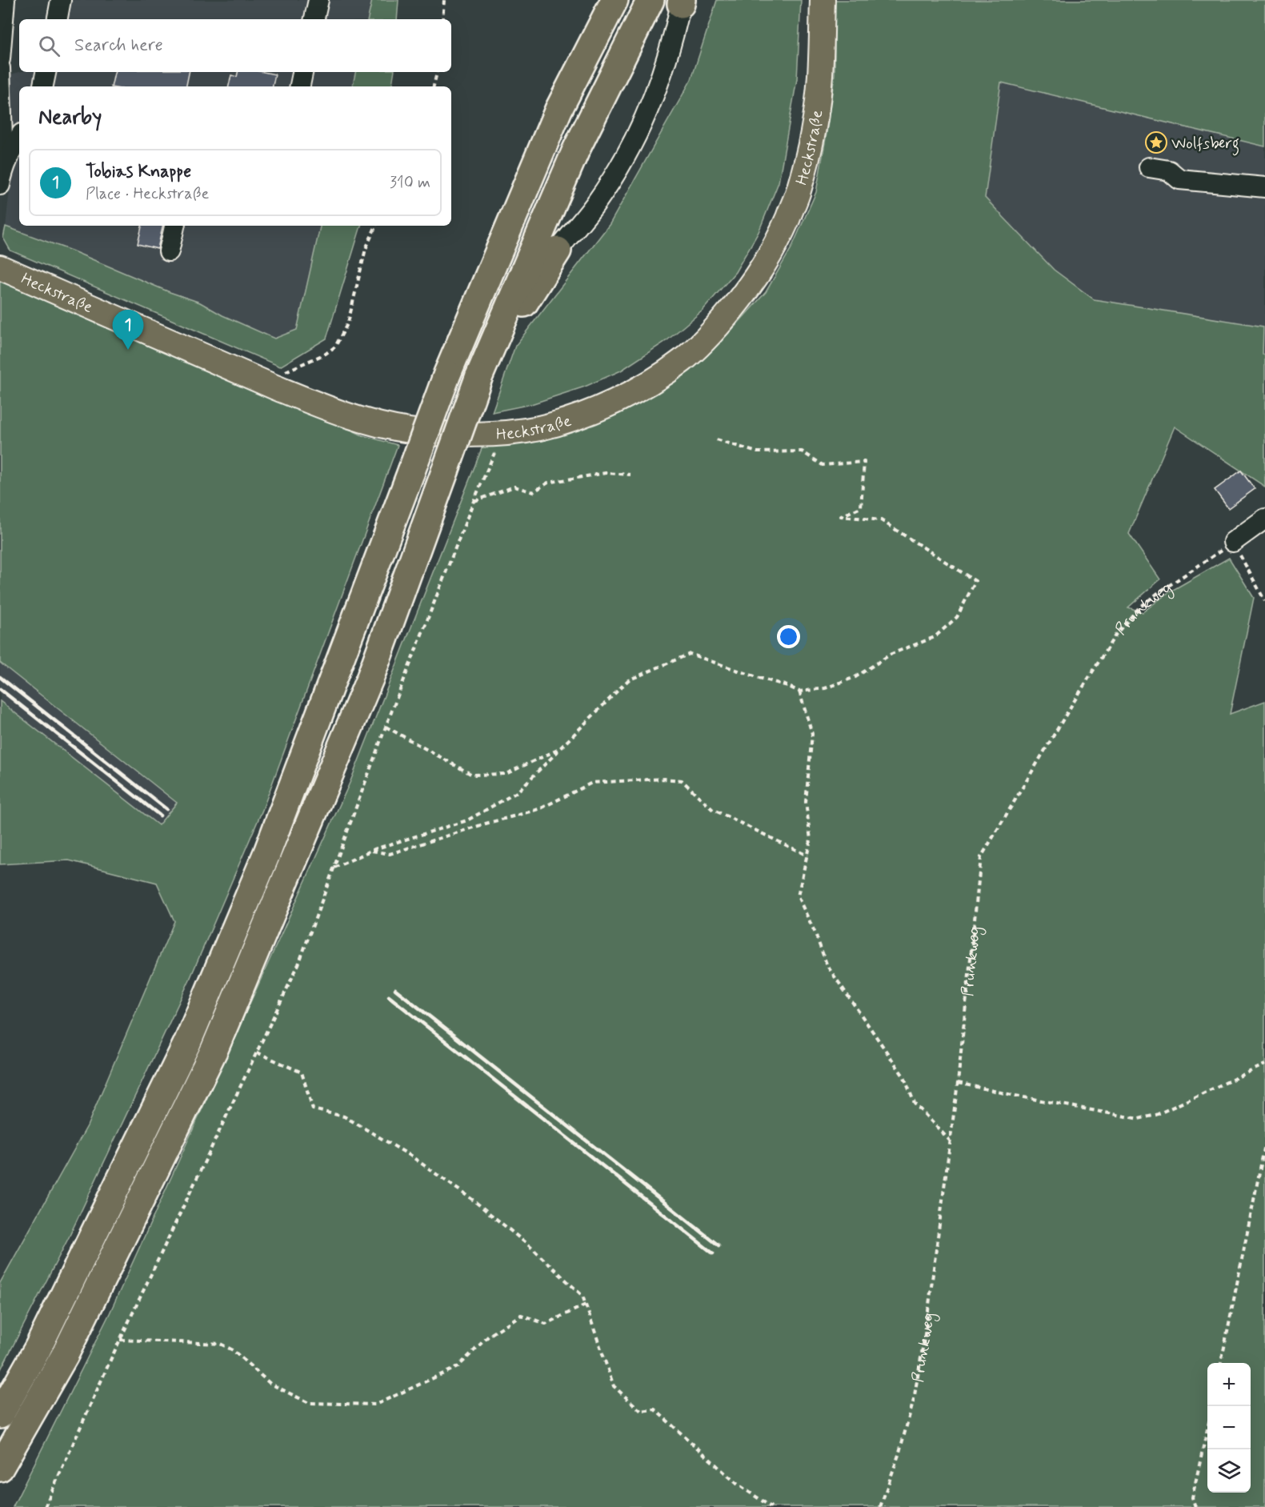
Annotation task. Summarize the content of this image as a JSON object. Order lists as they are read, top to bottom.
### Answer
{
  "streets": {
    "main road": ["Heckstraße"],
    "path": ["Prunkweg"]
  },
  "places": {
    "place": ["Wolfsberg"]
  },
  "page": {
    "search": "Search here",
    "heading": "Nearby",
    "list": [
      {
        "mark": "1",
        "name": "Tobias Knappe",
        "note": "Place · Heckstraße",
        "value": "310 m"
      }
    ],
    "pins": "1",
    "map_buttons": ["+", "−"]
  }
}
